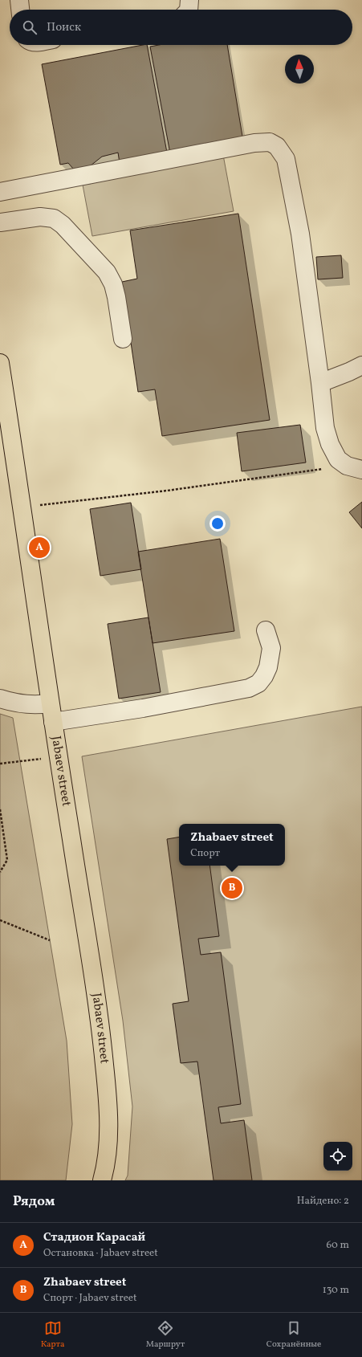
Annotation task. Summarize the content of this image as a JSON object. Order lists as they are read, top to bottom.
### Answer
{
  "streets": {
    "main road": ["Jabaev street"]
  },
  "north": "top",
  "page": {
    "search": "Поиск",
    "pins": ["A", "B"],
    "popup": ["Zhabaev street", "Спорт"],
    "heading": ["Рядом", "Найдено: 2"],
    "list": [
      {
        "mark": "A",
        "name": "Стадион Карасай",
        "note": "Остановка · Jabaev street",
        "value": "60 m"
      },
      {
        "mark": "B",
        "name": "Zhabaev street",
        "note": "Спорт · Jabaev street",
        "value": "130 m"
      }
    ],
    "nav": ["Карта", "Маршрут", "Сохранённые"]
  }
}
